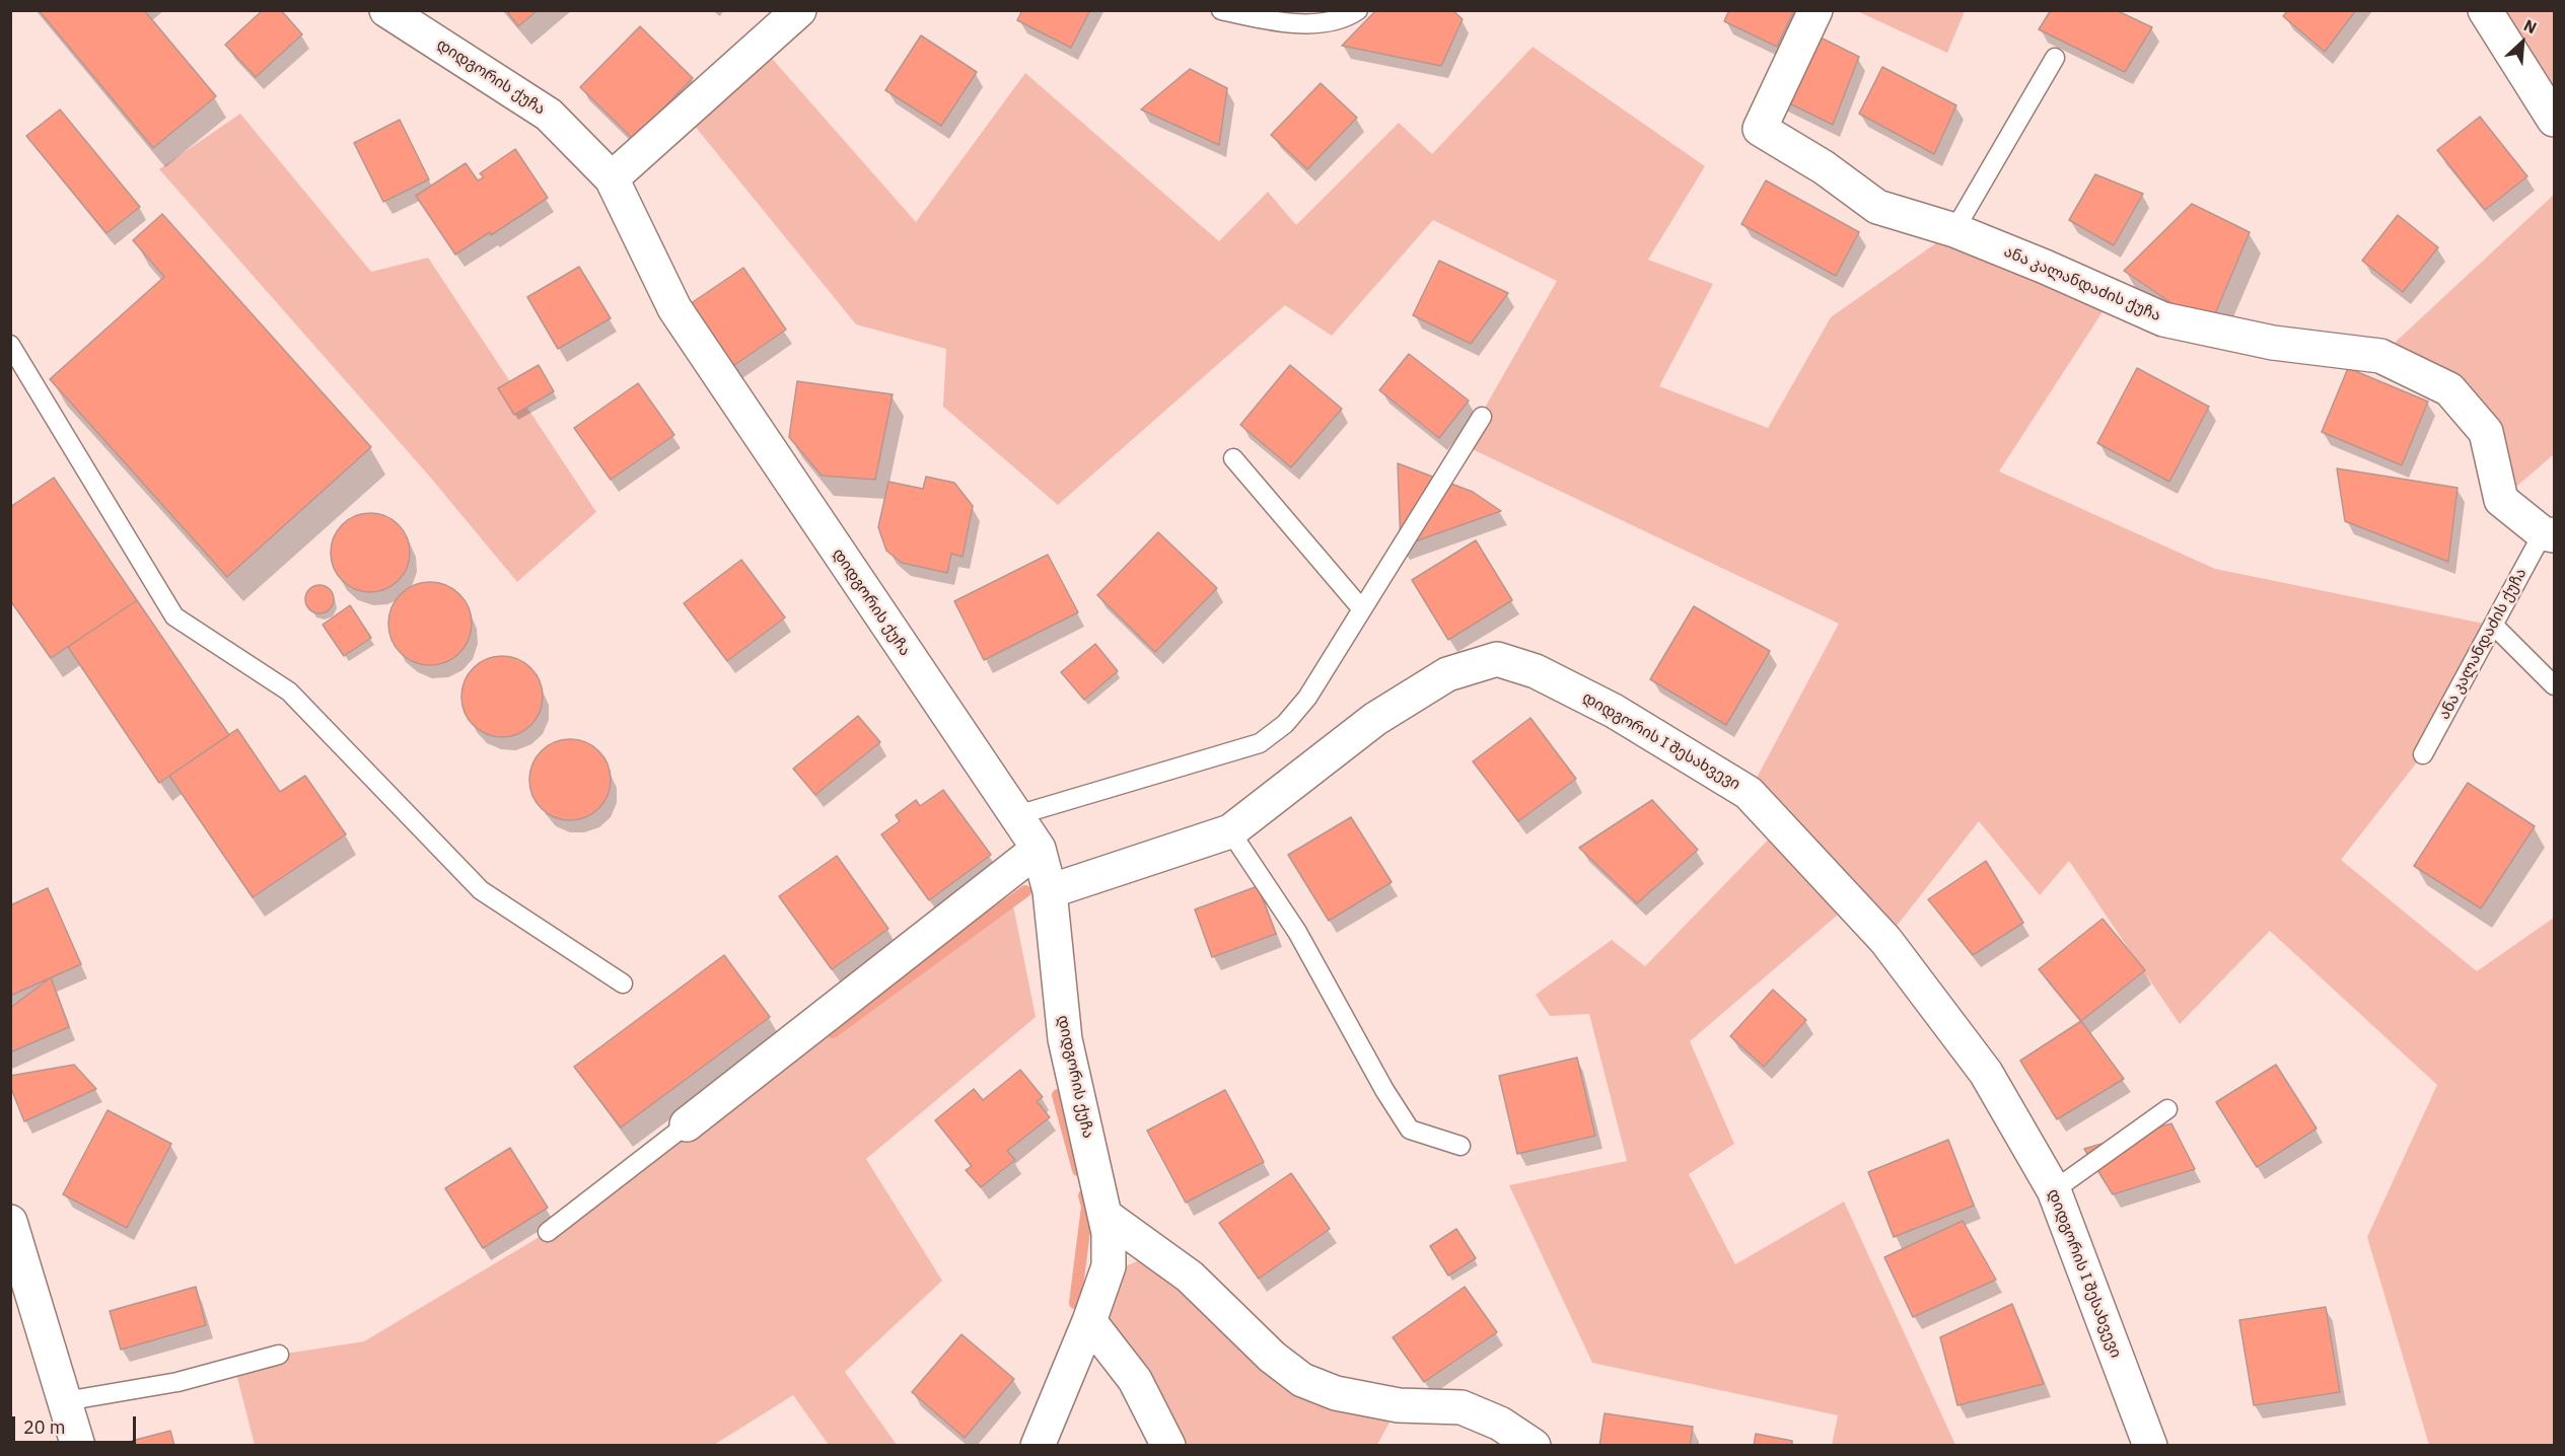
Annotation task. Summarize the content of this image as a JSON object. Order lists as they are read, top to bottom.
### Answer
{
  "streets": {
    "street": ["დიდგორის ქუჩა", "ანა კალანდაძის ქუჩა", "დიდგორის I შესახვევი"]
  },
  "crossings": [
    ["დიდგორის ქუჩა", "დიდგორის I შესახვევი"]
  ],
  "scale_bar": "20 m",
  "north": "top right"
}
